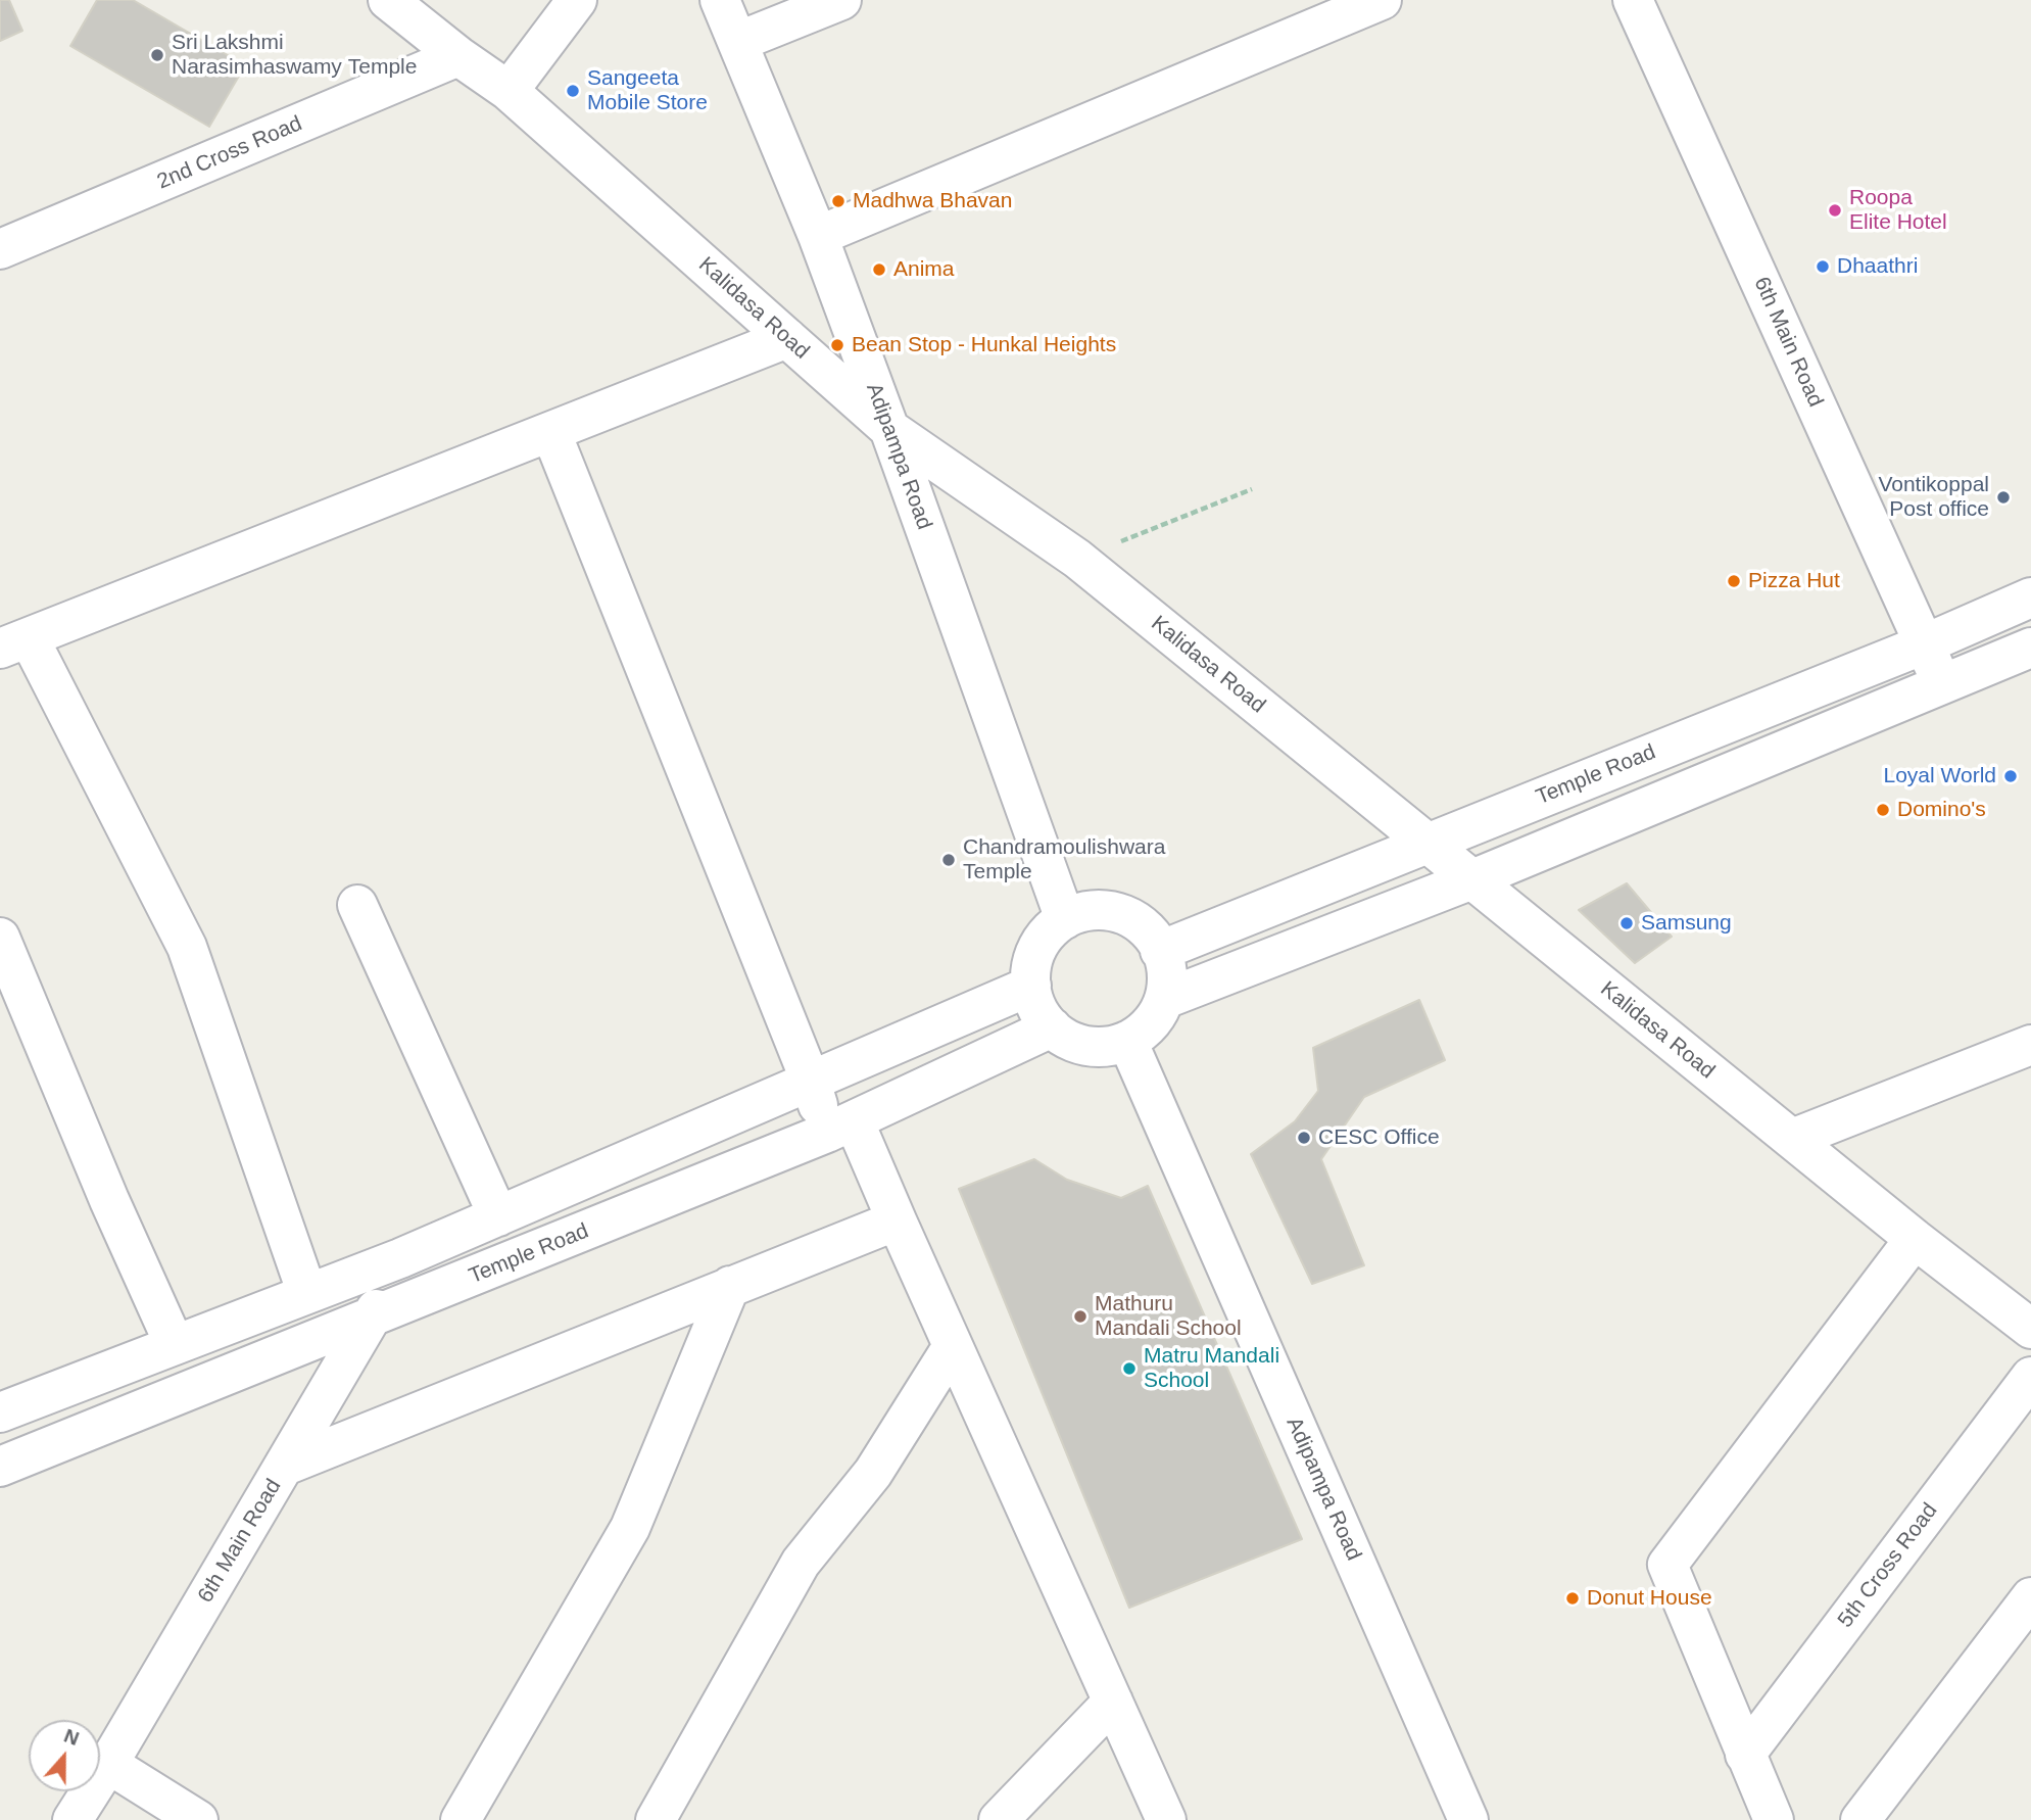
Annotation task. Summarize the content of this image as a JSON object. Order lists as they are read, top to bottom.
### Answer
{
  "streets": {
    "street": [
      "2nd Cross Road",
      "Kalidasa Road",
      "6th Main Road",
      "Adipampa Road",
      "Temple Road",
      "5th Cross Road"
    ]
  },
  "crossings": [
    ["2nd Cross Road", "Kalidasa Road"],
    ["Kalidasa Road", "Adipampa Road"],
    ["Kalidasa Road", "Temple Road"],
    ["6th Main Road", "Temple Road"],
    ["Adipampa Road", "Temple Road"]
  ],
  "places": [
    "Sri Lakshmi Narasimhaswamy Temple",
    "Sangeeta Mobile Store",
    "Madhwa Bhavan",
    "Roopa Elite Hotel",
    "Dhaathri",
    "Anima",
    "Bean Stop - Hunkal Heights",
    "Vontikoppal Post office",
    "Pizza Hut",
    "Loyal World",
    "Domino's",
    "Chandramoulishwara Temple",
    "Samsung",
    "CESC Office",
    "Mathuru Mandali School",
    "Matru Mandali School",
    "Donut House"
  ],
  "north": "top"
}
